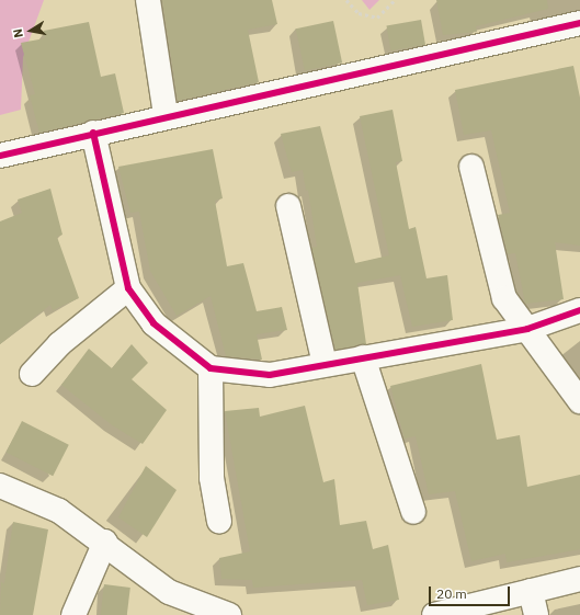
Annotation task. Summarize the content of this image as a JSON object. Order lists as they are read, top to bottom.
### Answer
{
  "scale_bar": "20 m",
  "north": "left"
}
